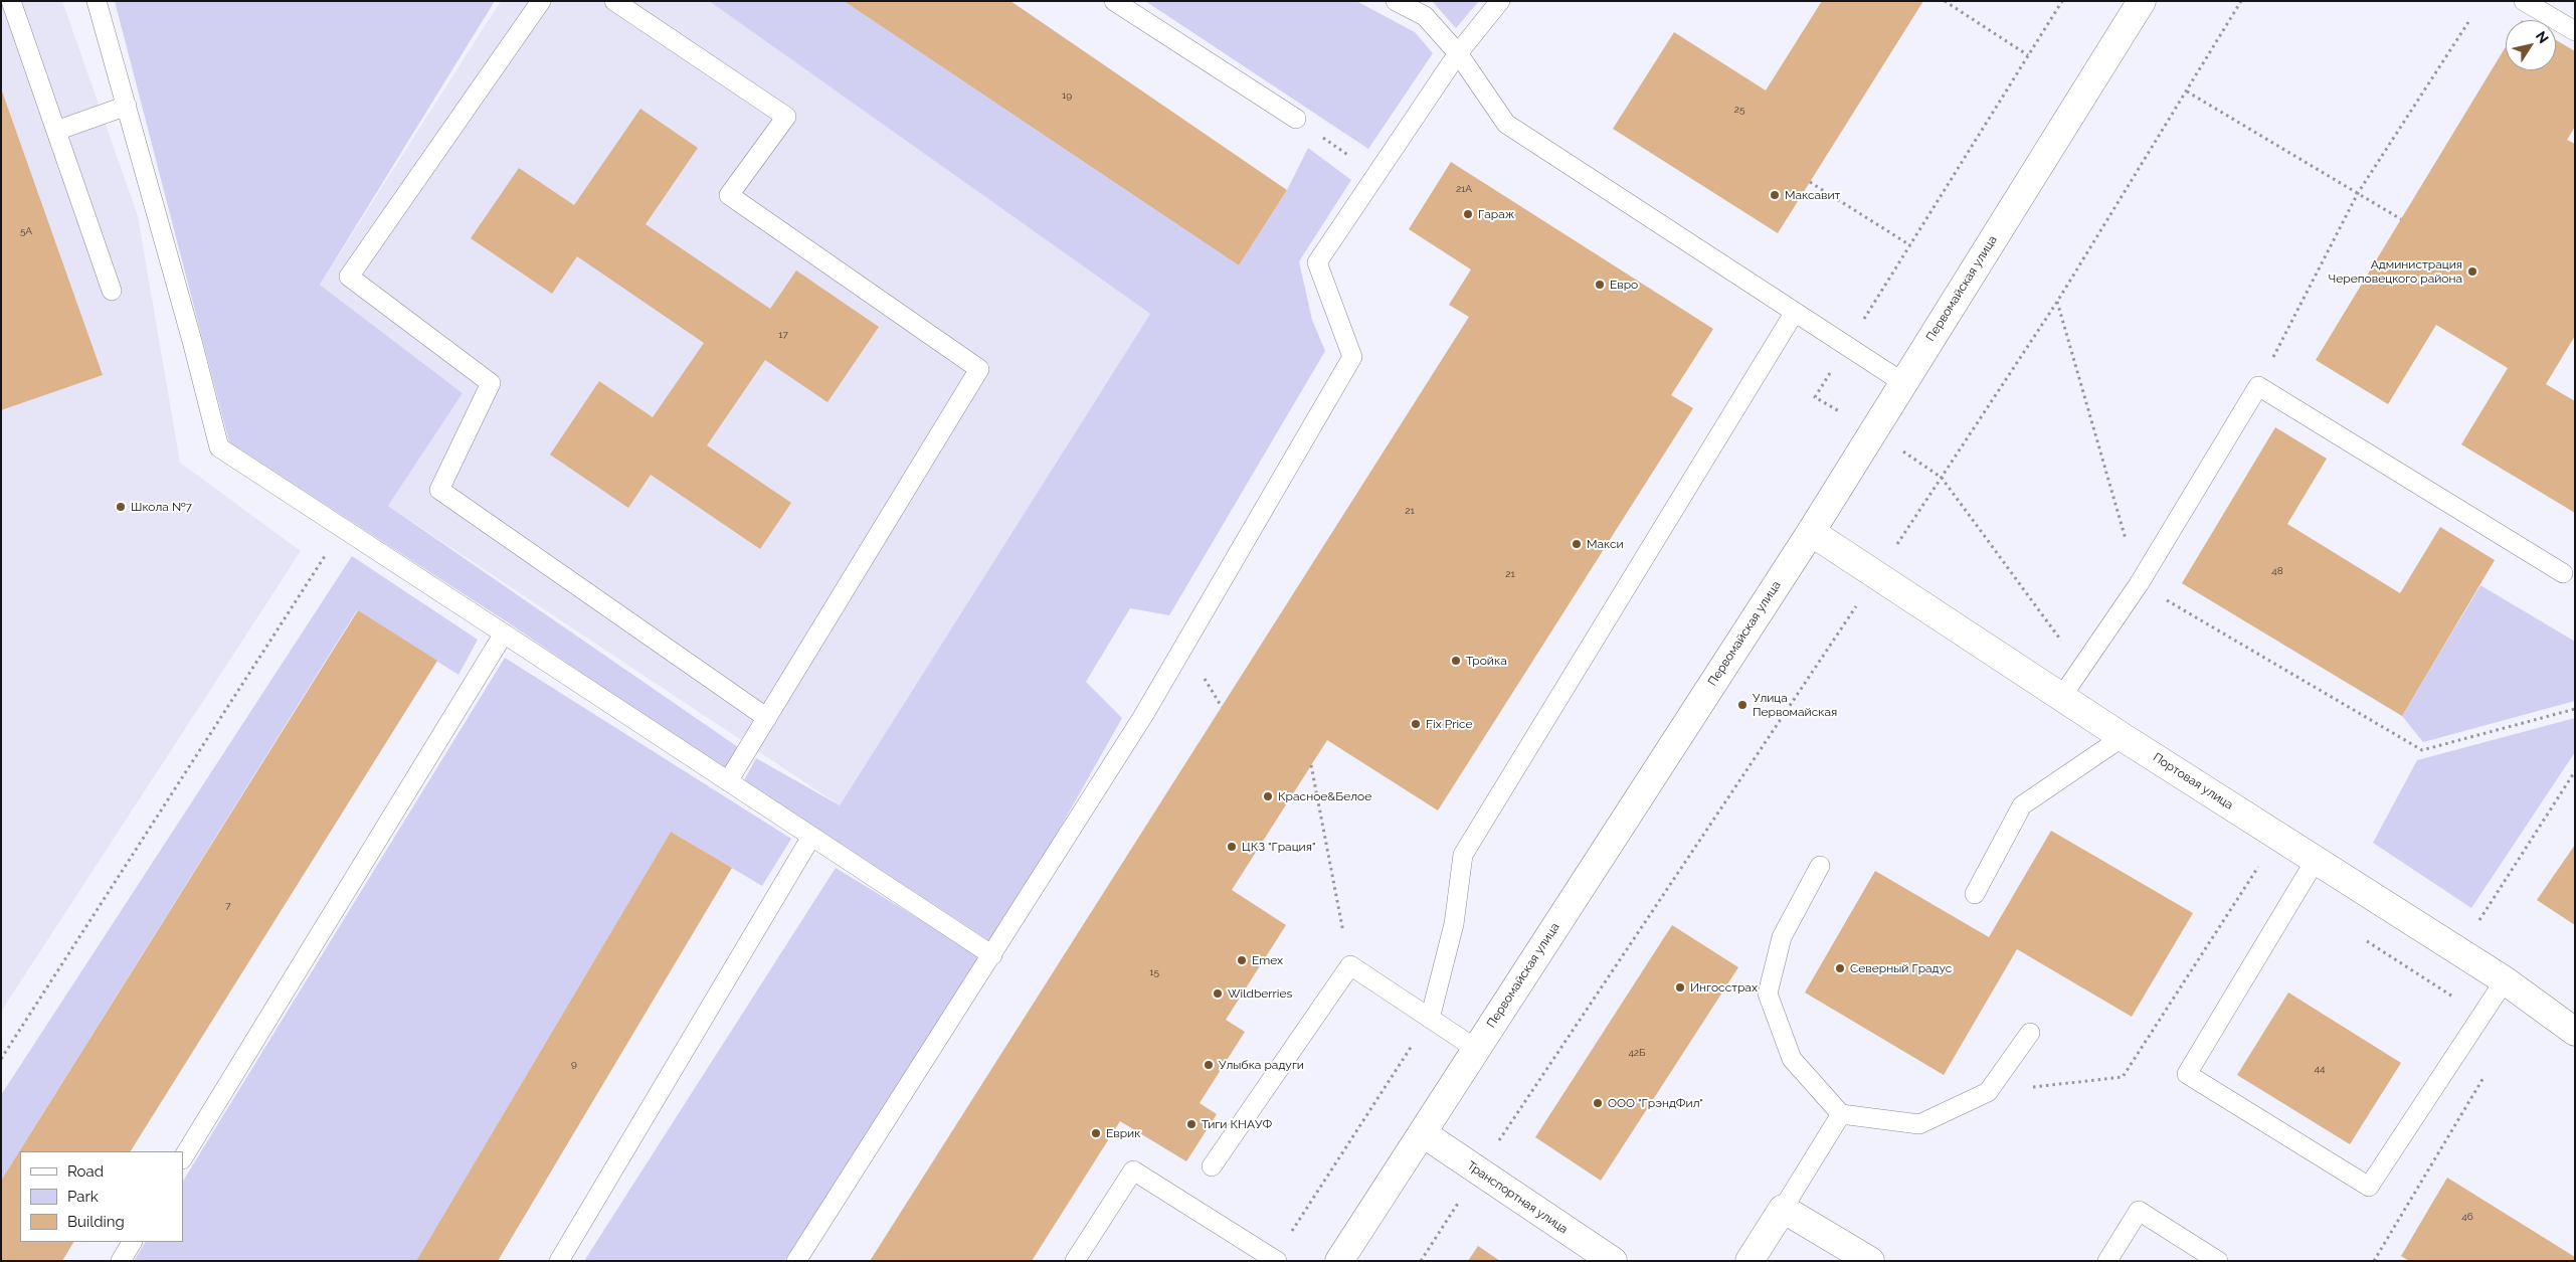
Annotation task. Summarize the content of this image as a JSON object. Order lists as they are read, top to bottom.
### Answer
{
  "streets": {
    "street": ["Первомайская улица", "Портовая улица", "Транспортная улица"]
  },
  "crossings": [
    ["Первомайская улица", "Портовая улица"],
    ["Первомайская улица", "Транспортная улица"]
  ],
  "places": [
    "Максавит",
    "Гараж",
    "Администрация Череповецкого района",
    "Евро",
    "Школа №7",
    "Макси",
    "Тройка",
    "Улица Первомайская",
    "Fix Price",
    "Красное&Белое",
    "ЦКЗ \"Грация\"",
    "Emex",
    "Северный Градус",
    "Ингосстрах",
    "Wildberries",
    "Улыбка радуги",
    "ООО \"ГрэндФил\"",
    "Тиги КНАУФ",
    "Еврик"
  ],
  "house_numbers": [
    "19",
    "25",
    "21А",
    "5А",
    "17",
    "21",
    "48",
    "21",
    "7",
    "15",
    "42Б",
    "9",
    "44",
    "46"
  ],
  "legend": ["Road", "Park", "Building"],
  "north": "top right"
}
